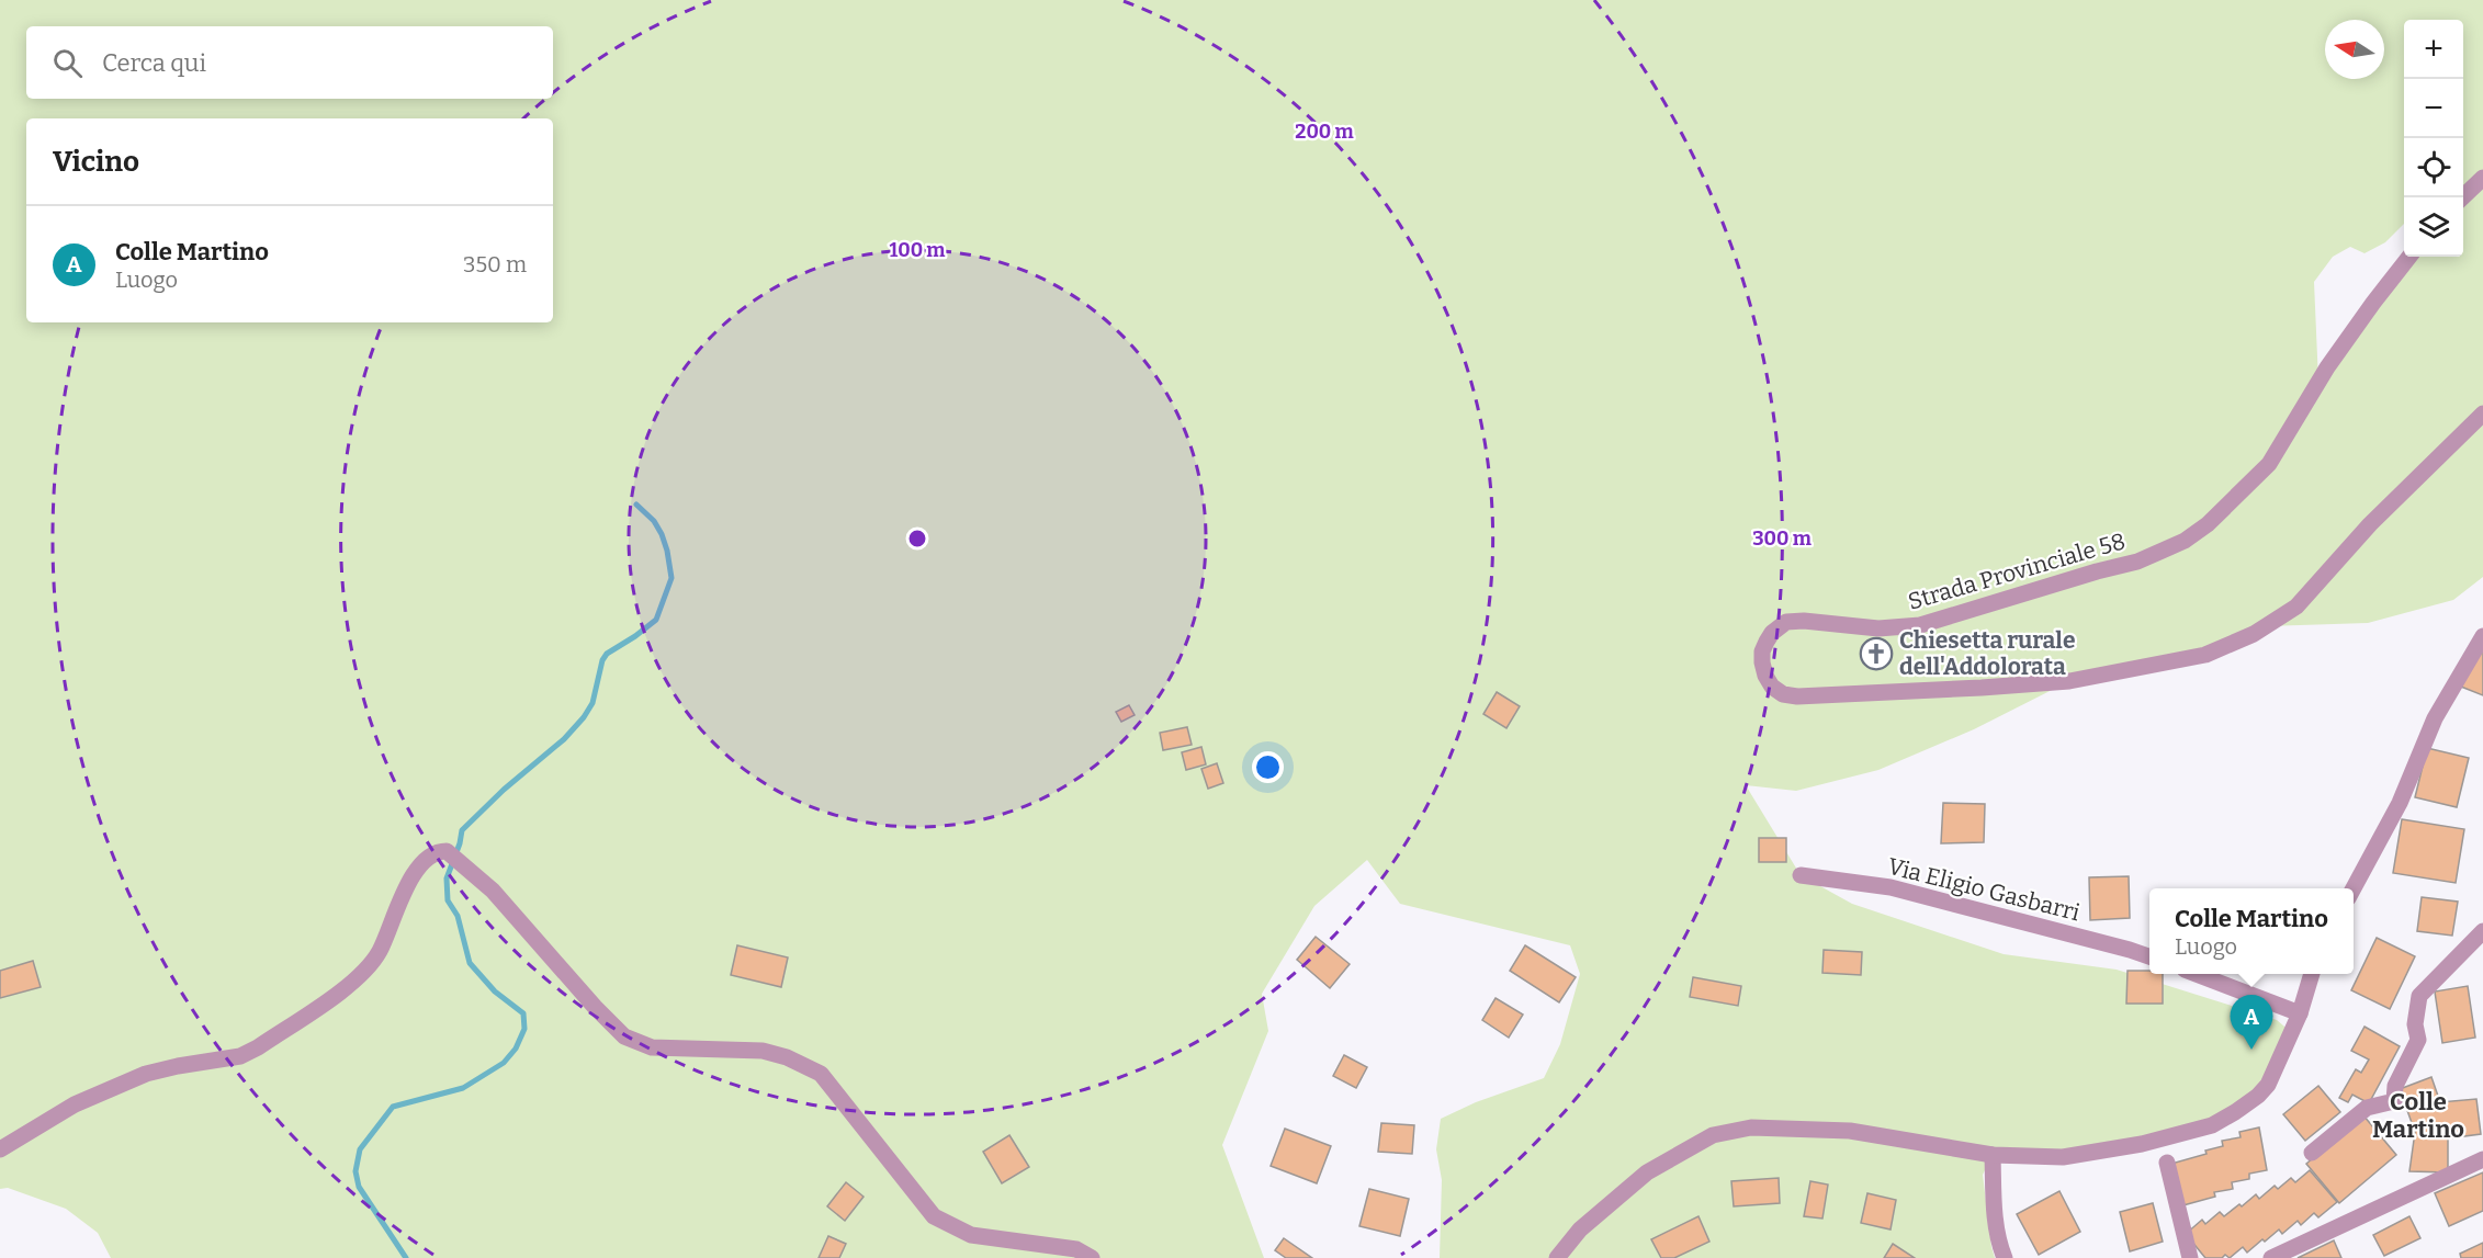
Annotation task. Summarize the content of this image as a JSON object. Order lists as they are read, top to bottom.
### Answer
{
  "streets": {
    "street": ["Strada Provinciale 58", "Via Eligio Gasbarri"]
  },
  "districts": ["Colle Martino"],
  "places": {
    "church": ["Chiesetta rurale dell'Addolorata"]
  },
  "north": "left",
  "page": {
    "map_buttons": ["+", "−"],
    "search": "Cerca qui",
    "heading": "Vicino",
    "list": [
      {
        "mark": "A",
        "name": "Colle Martino",
        "note": "Luogo",
        "value": "350 m"
      }
    ],
    "popup": ["Colle Martino", "Luogo"],
    "pins": "A"
  },
  "rings": ["200 m", "100 m", "300 m"]
}
